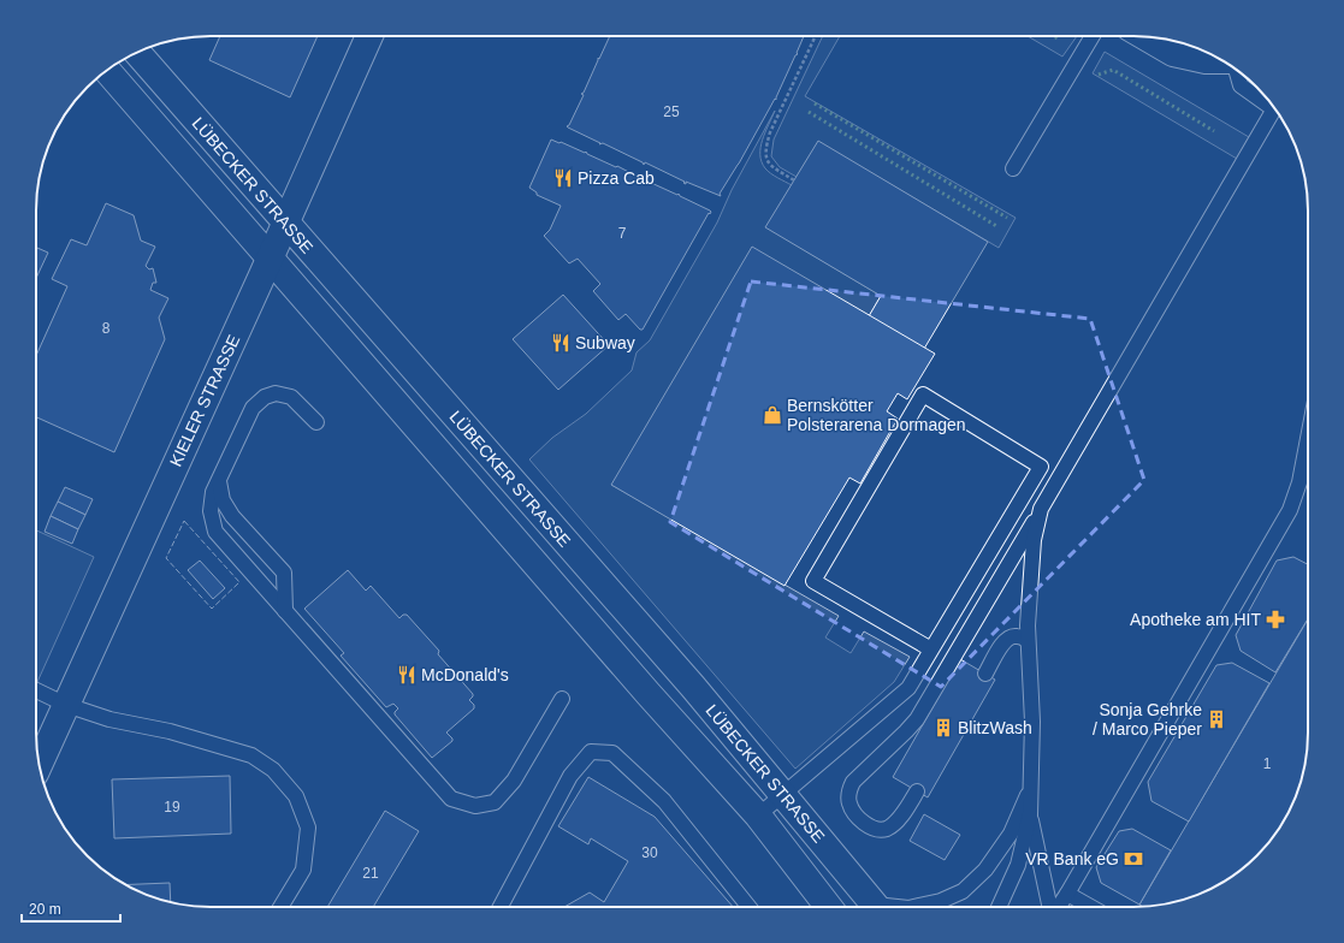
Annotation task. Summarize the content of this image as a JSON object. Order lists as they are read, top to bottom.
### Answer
{
  "streets": {
    "street": ["LÜBECKER STRASSE", "KIELER STRASSE"]
  },
  "crossings": [
    ["LÜBECKER STRASSE", "KIELER STRASSE"]
  ],
  "places": {
    "restaurant": ["Pizza Cab", "Subway", "McDonald's"],
    "shop": ["Bernskötter Polsterarena Dormagen"],
    "pharmacy": ["Apotheke am HIT"],
    "building": ["Sonja Gehrke / Marco Pieper", "BlitzWash"],
    "bank": ["VR Bank eG"]
  },
  "house_numbers": [
    "25",
    "7",
    "8",
    "1",
    "19",
    "30",
    "21"
  ],
  "scale_bar": "20 m"
}
